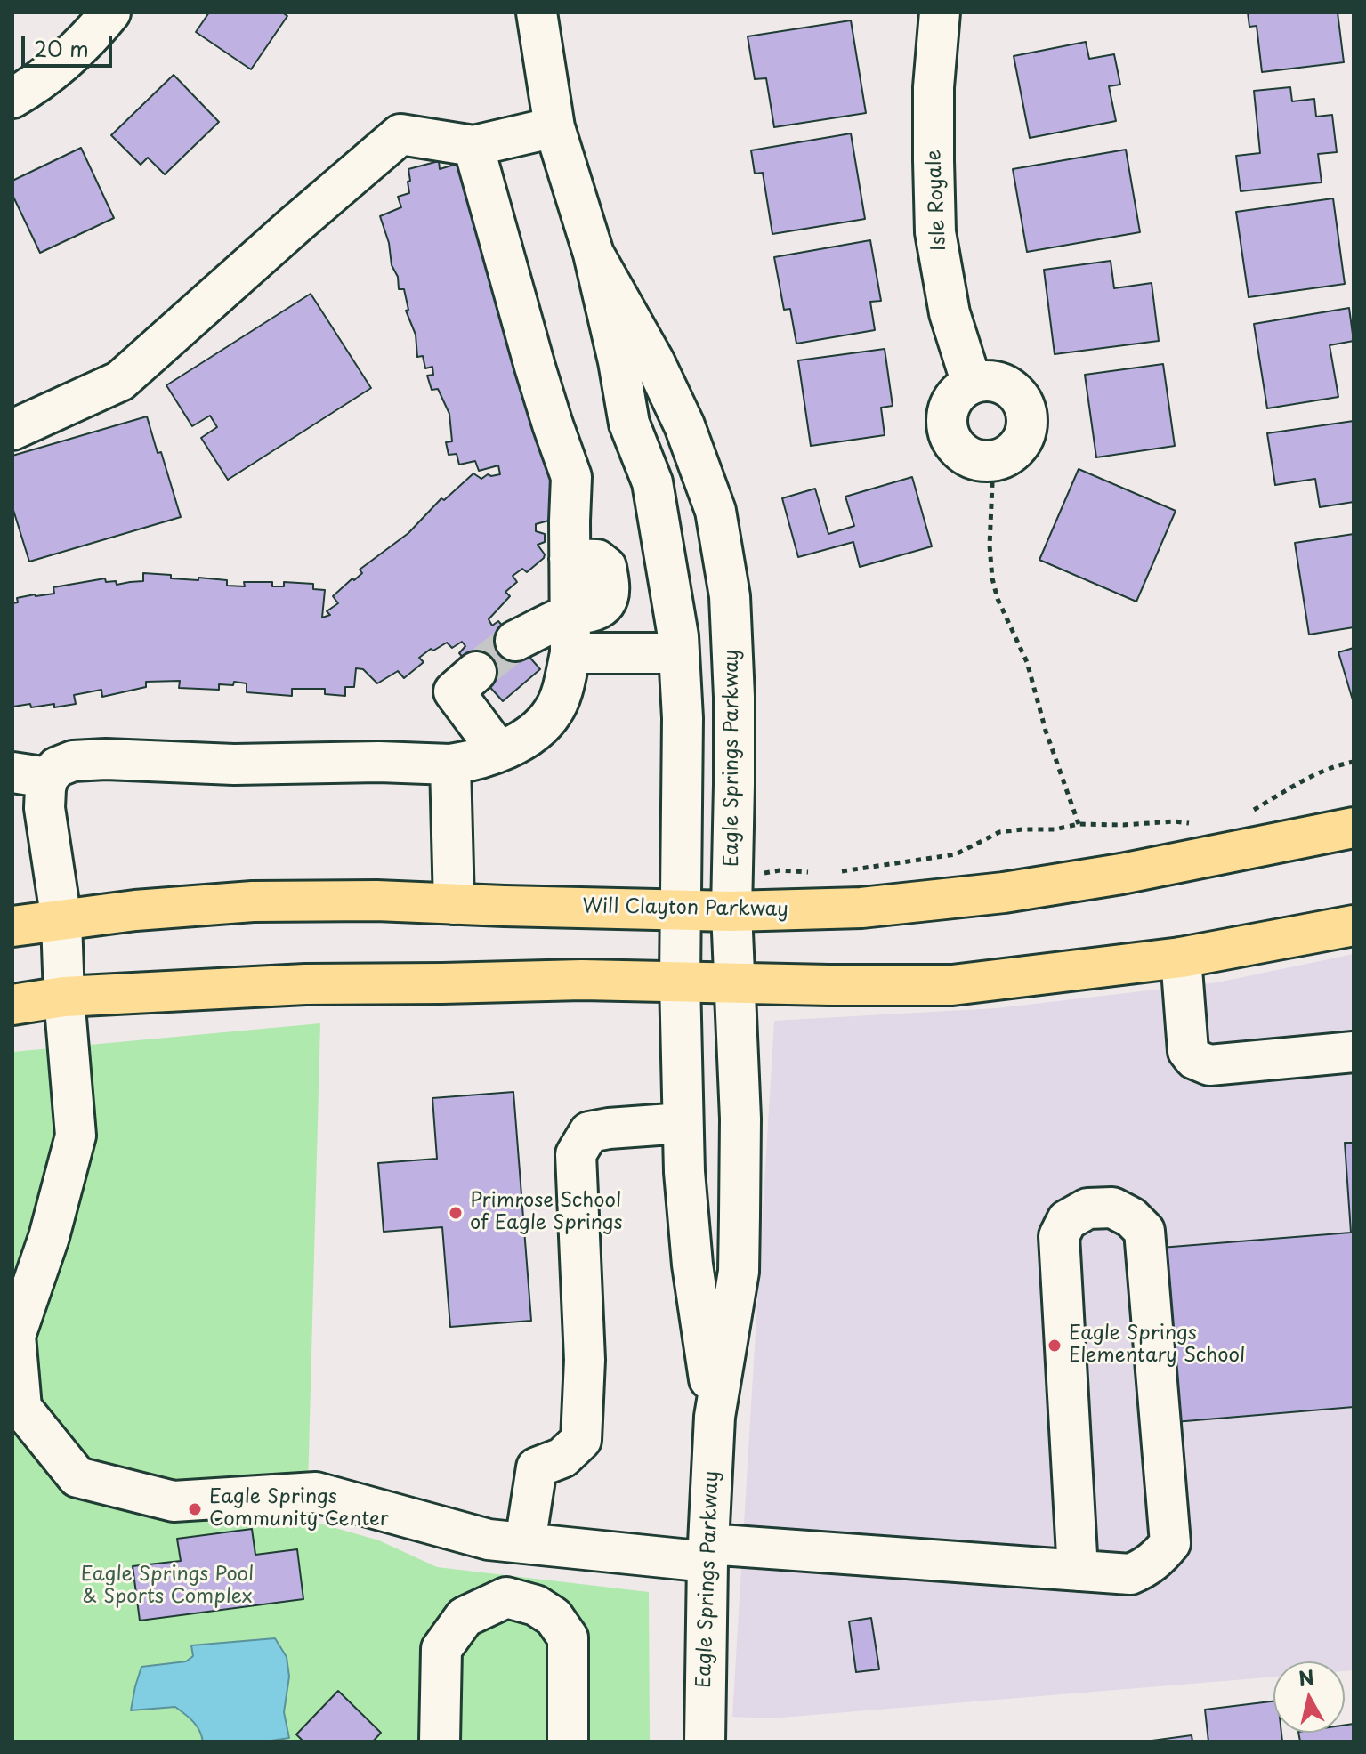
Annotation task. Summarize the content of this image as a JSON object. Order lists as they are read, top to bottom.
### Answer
{
  "streets": {
    "main road": ["Will Clayton Parkway"],
    "street": ["Isle Royale", "Eagle Springs Parkway"]
  },
  "crossings": [
    ["Eagle Springs Parkway", "Will Clayton Parkway"]
  ],
  "parks": ["Eagle Springs Pool & Sports Complex"],
  "places": ["Primrose School of Eagle Springs", "Eagle Springs Elementary School", "Eagle Springs Community Center"],
  "scale_bar": "20 m",
  "north": "top"
}
